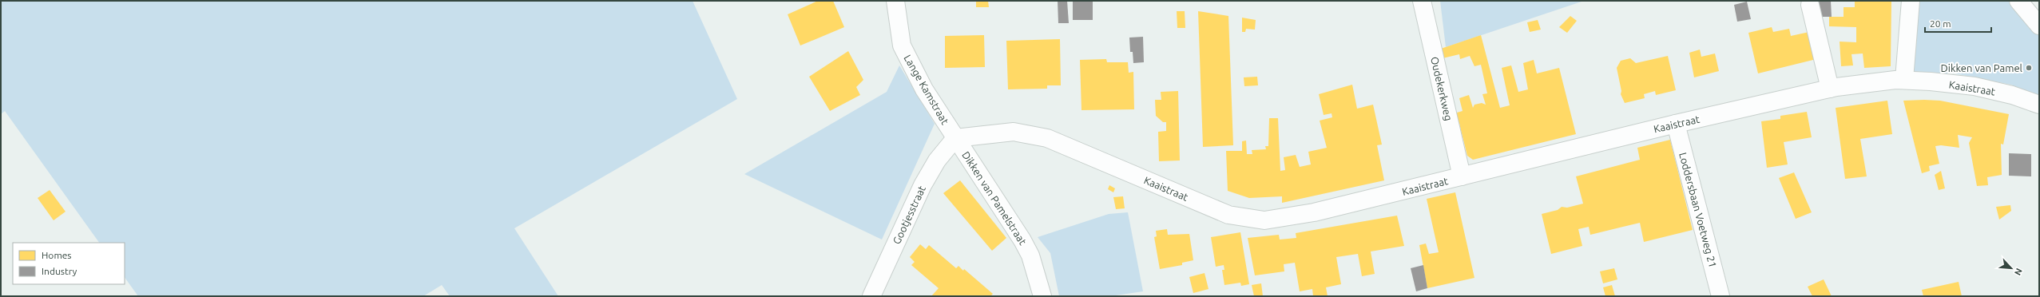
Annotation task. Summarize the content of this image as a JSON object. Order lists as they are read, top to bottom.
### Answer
{
  "streets": {
    "street": [
      "Kaaistraat",
      "Oudekerkweg",
      "Lange Kamstraat",
      "Dikken van Pamelstraat",
      "Loddersbaan Voetweg 21",
      "Gootjesstraat"
    ]
  },
  "crossings": [
    ["Kaaistraat", "Oudekerkweg"],
    ["Kaaistraat", "Lange Kamstraat"],
    ["Kaaistraat", "Dikken van Pamelstraat"],
    ["Kaaistraat", "Loddersbaan Voetweg 21"],
    ["Kaaistraat", "Gootjesstraat"],
    ["Lange Kamstraat", "Dikken van Pamelstraat"],
    ["Lange Kamstraat", "Gootjesstraat"],
    ["Dikken van Pamelstraat", "Gootjesstraat"]
  ],
  "places": ["Dikken van Pamel"],
  "legend": ["Homes", "Industry"],
  "scale_bar": "20 m",
  "north": "bottom right"
}
